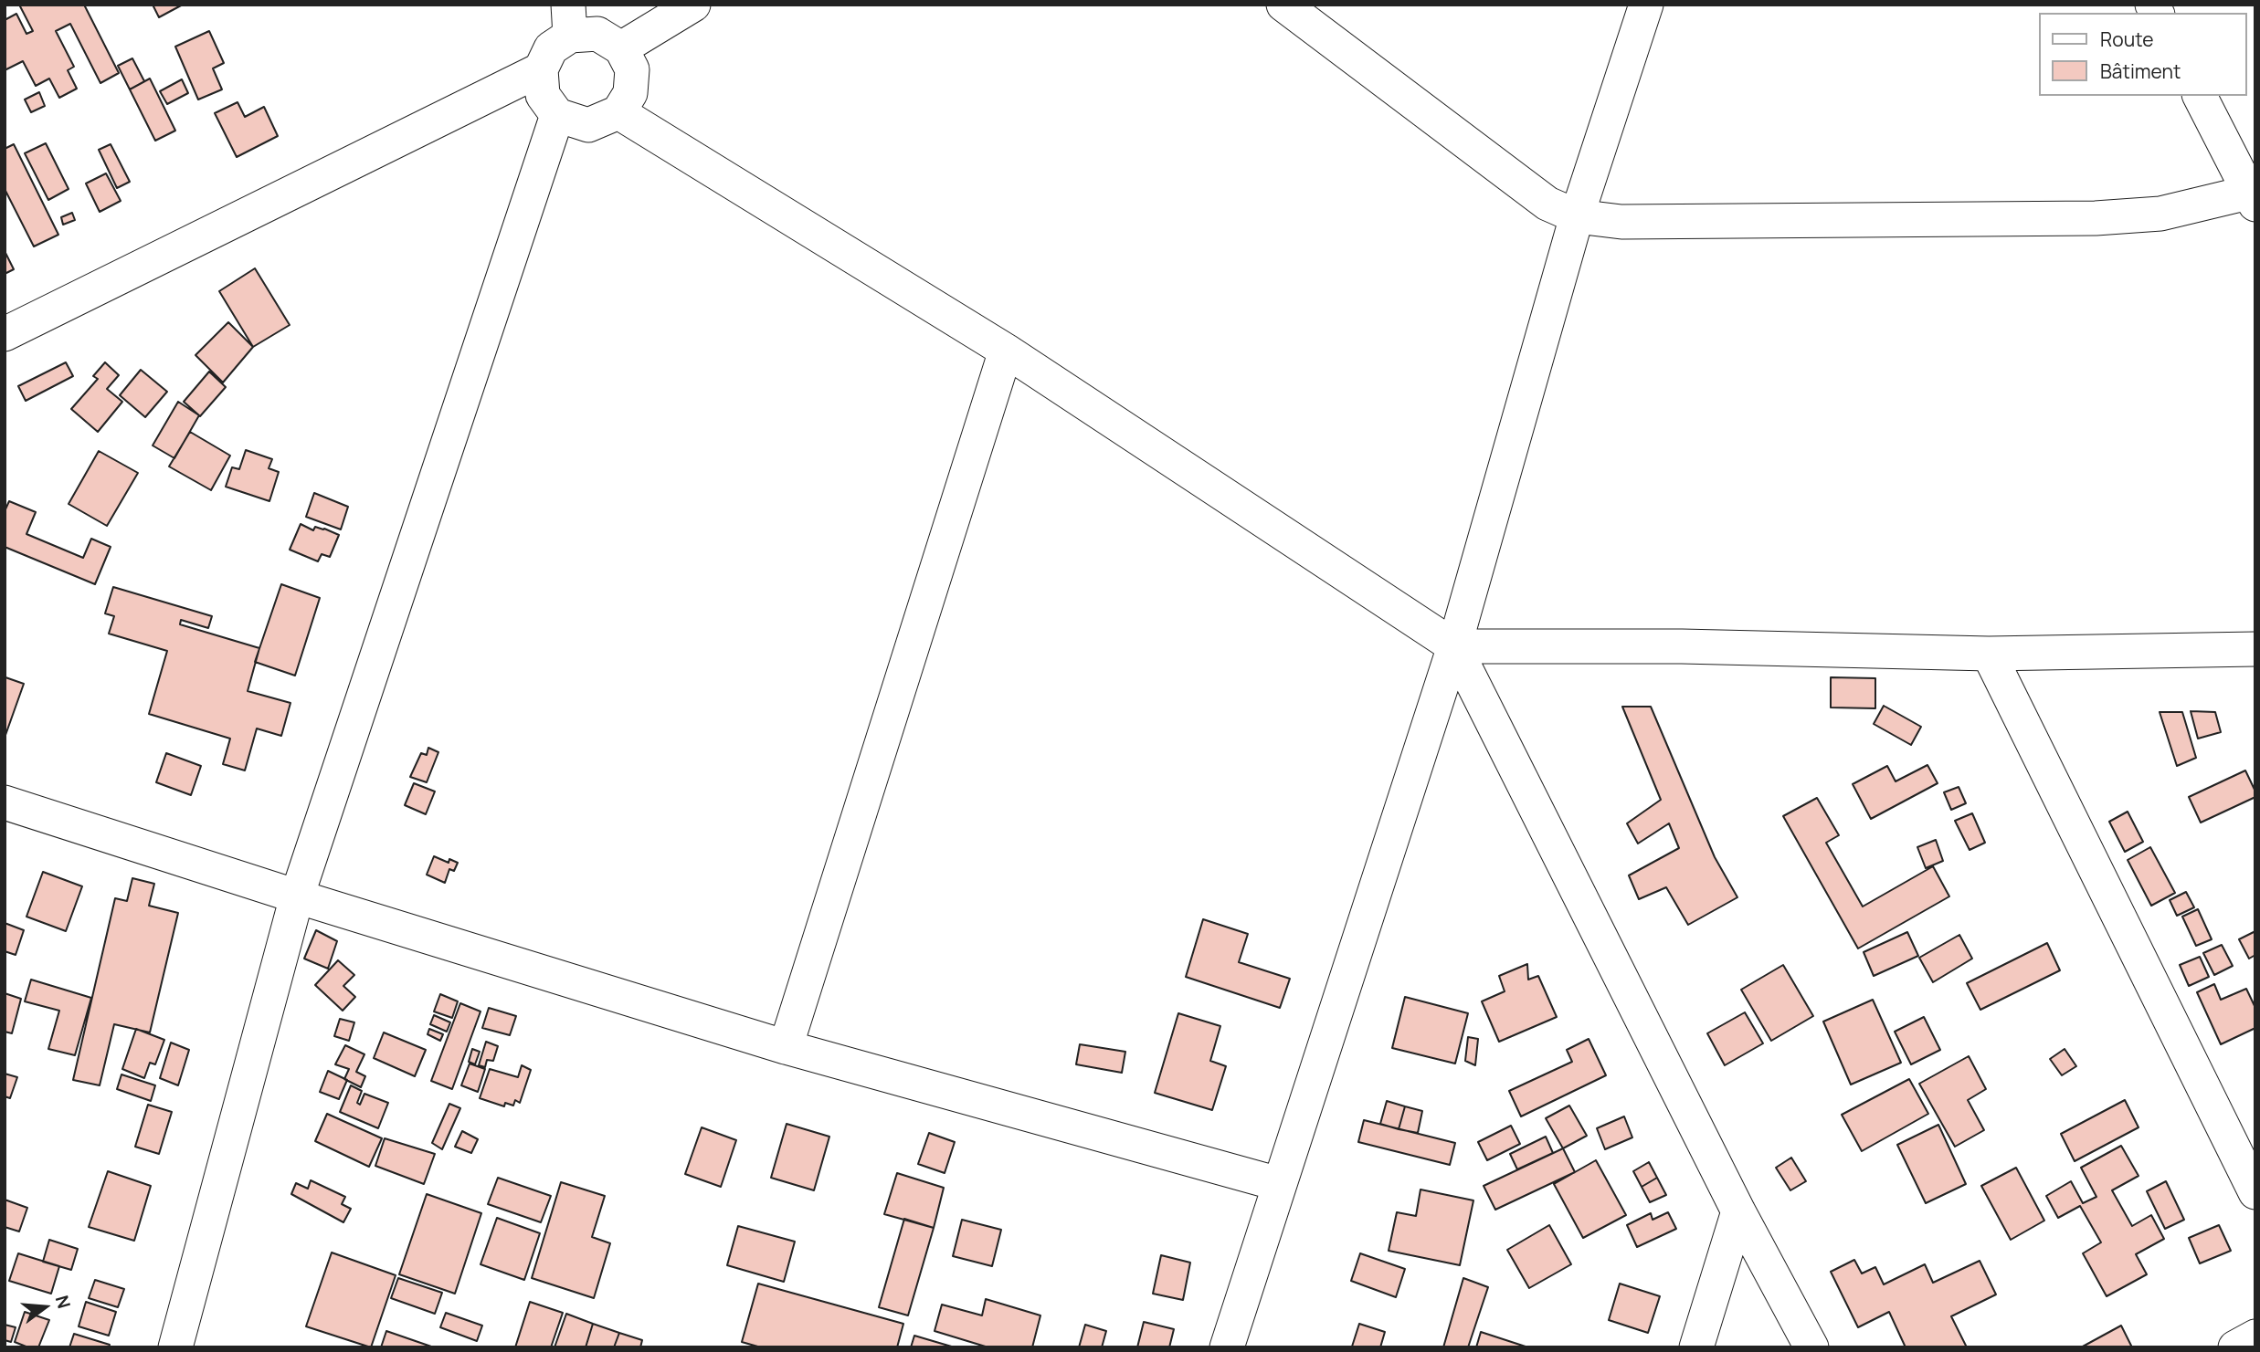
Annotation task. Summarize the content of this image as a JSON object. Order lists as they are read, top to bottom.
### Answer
{
  "legend": ["Route", "Bâtiment"],
  "north": "right"
}
